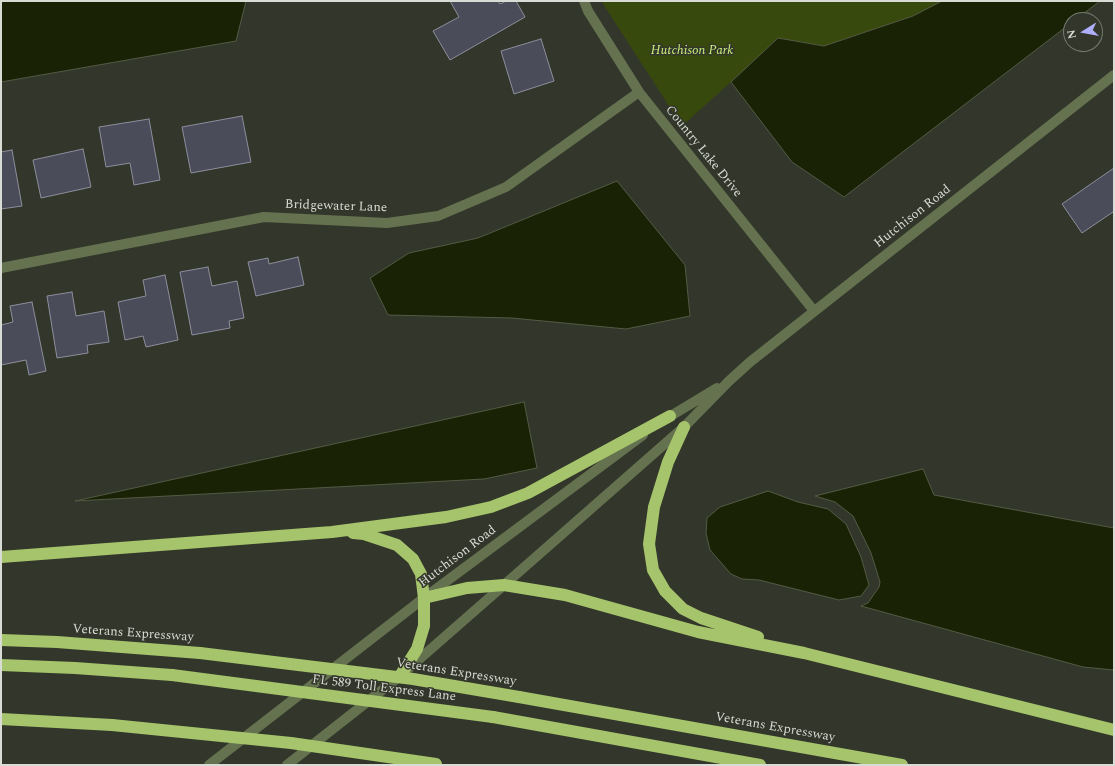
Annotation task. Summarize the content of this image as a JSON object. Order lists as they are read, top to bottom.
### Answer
{
  "streets": {
    "highway": ["Veterans Expressway", "FL 589 Toll Express Lane"],
    "street": ["Country Lake Drive", "Bridgewater Lane", "Hutchison Road"]
  },
  "crossings": [
    ["Country Lake Drive", "Bridgewater Lane"],
    ["Country Lake Drive", "Hutchison Road"]
  ],
  "parks": ["Hutchison Park"],
  "north": "left"
}
